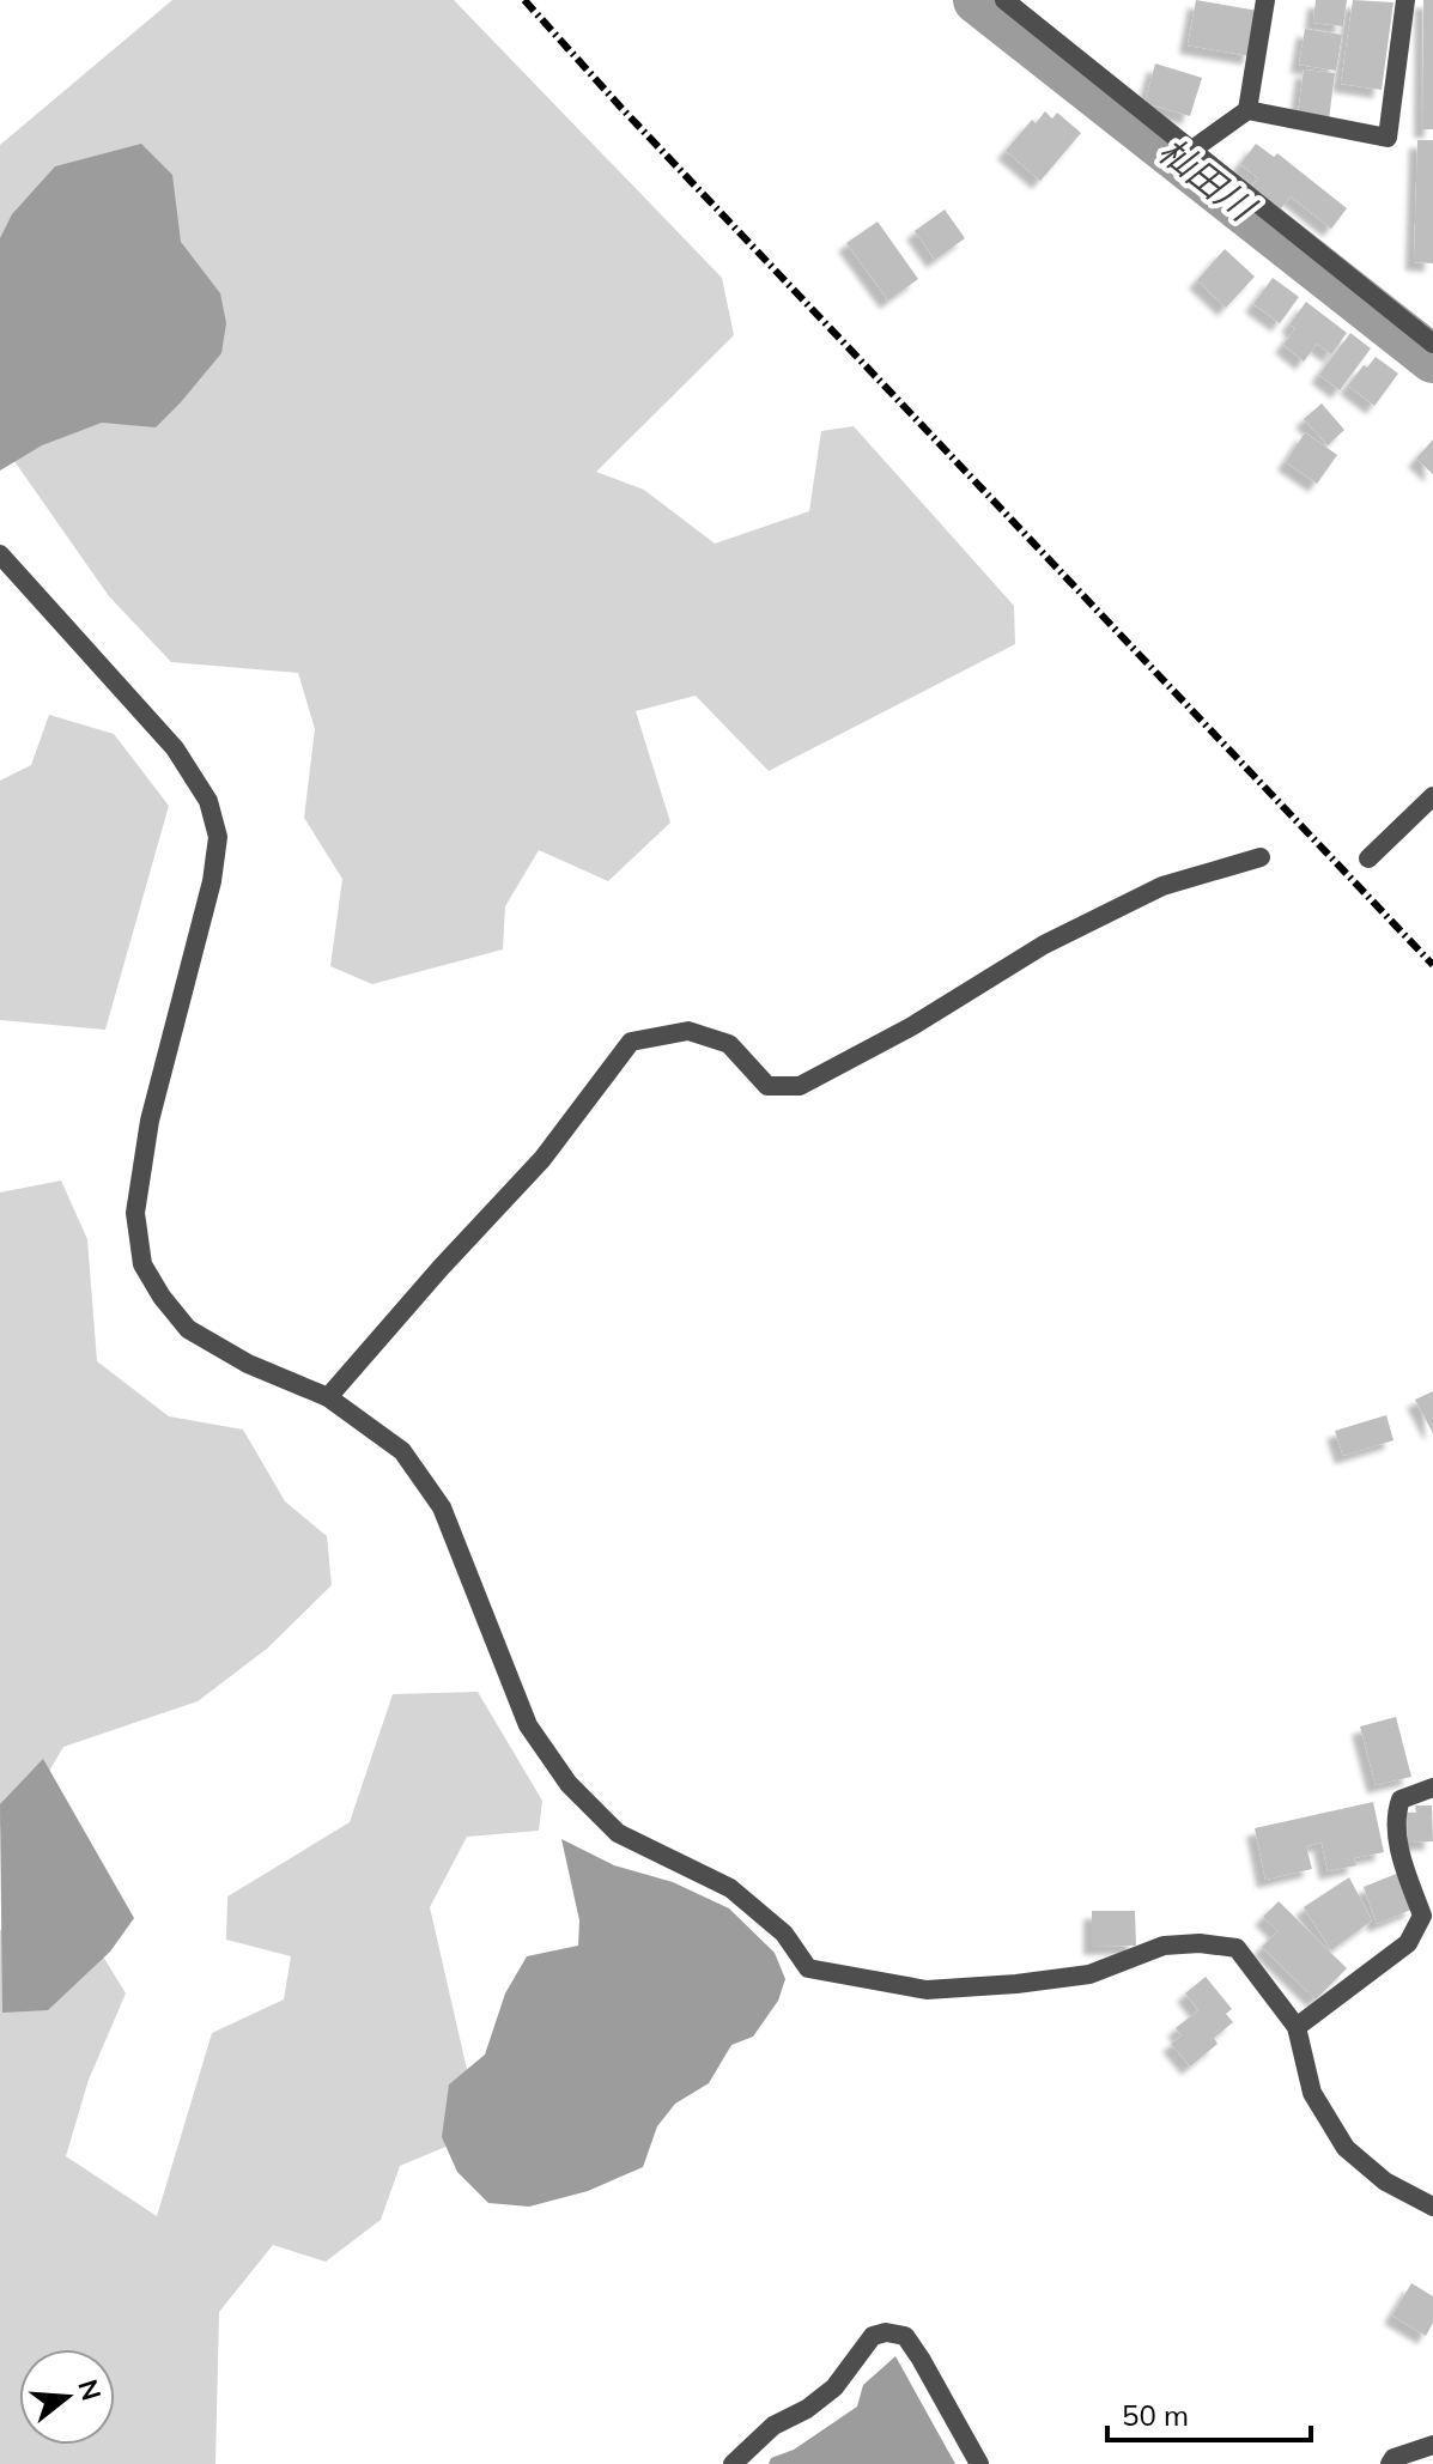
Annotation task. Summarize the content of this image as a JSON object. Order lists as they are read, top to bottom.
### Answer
{
  "water": ["杣田川"],
  "scale_bar": "50 m",
  "north": "right"
}
